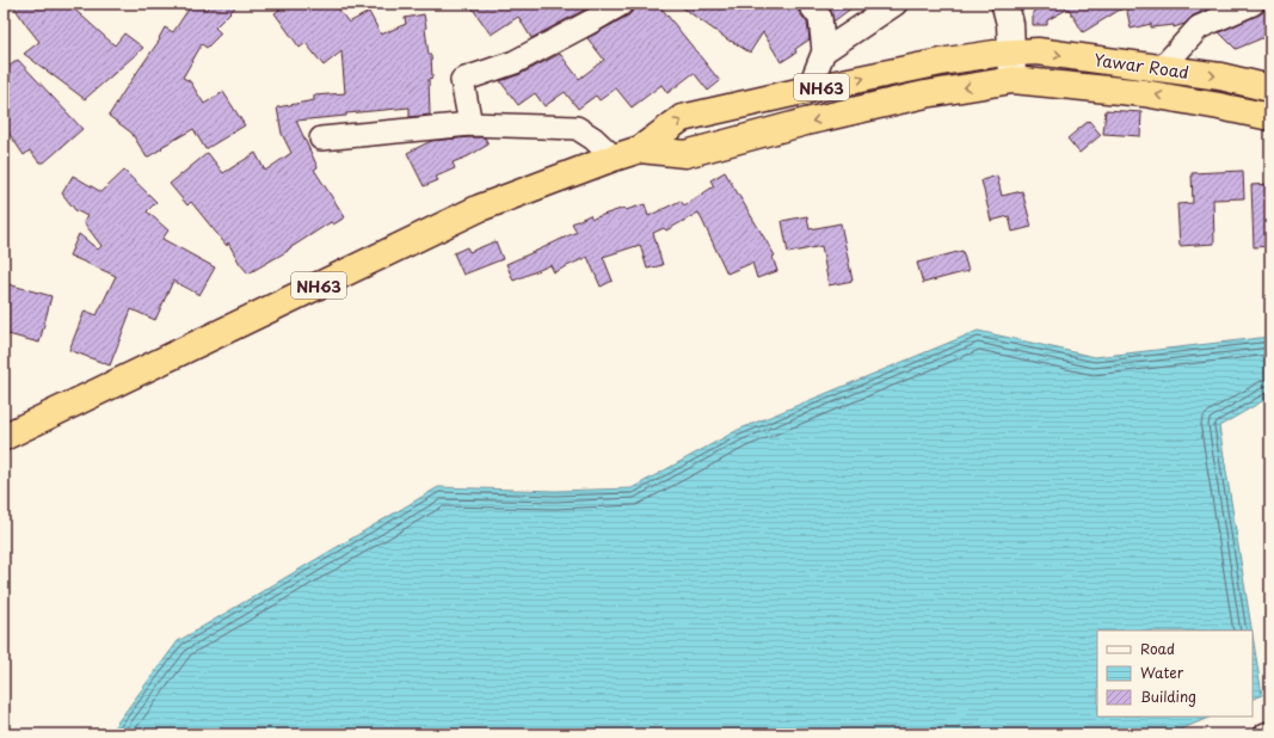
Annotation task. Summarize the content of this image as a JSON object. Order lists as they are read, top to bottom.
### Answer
{
  "streets": {
    "highway": ["Yawar Road", "NH63"]
  },
  "crossings": [
    ["Yawar Road", "NH63"]
  ],
  "legend": ["Road", "Water", "Building"]
}
